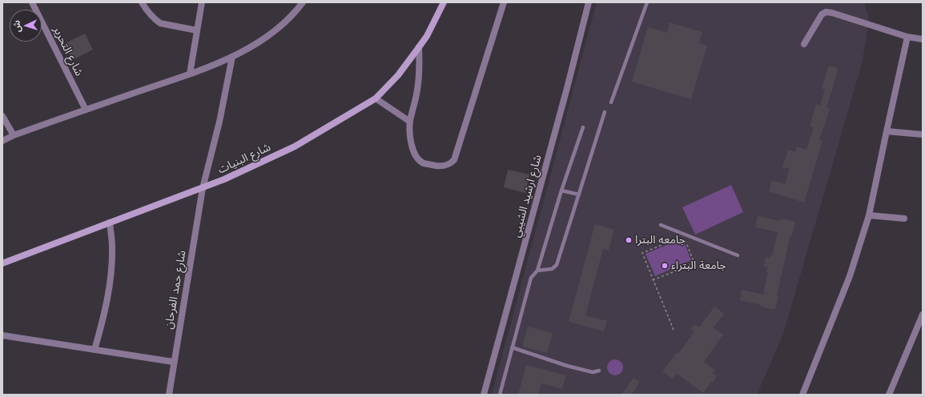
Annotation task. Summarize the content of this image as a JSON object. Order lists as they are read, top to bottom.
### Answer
{
  "streets": {
    "main road": ["شارع البنيات"],
    "street": ["شارع التحرير", "شارع ارشيد الشيبي", "شارع حمد الفرحان"]
  },
  "crossings": [
    ["شارع البنيات", "شارع حمد الفرحان"]
  ],
  "places": ["جامعه البترا", "جامعة البتراء"],
  "north": "left"
}
